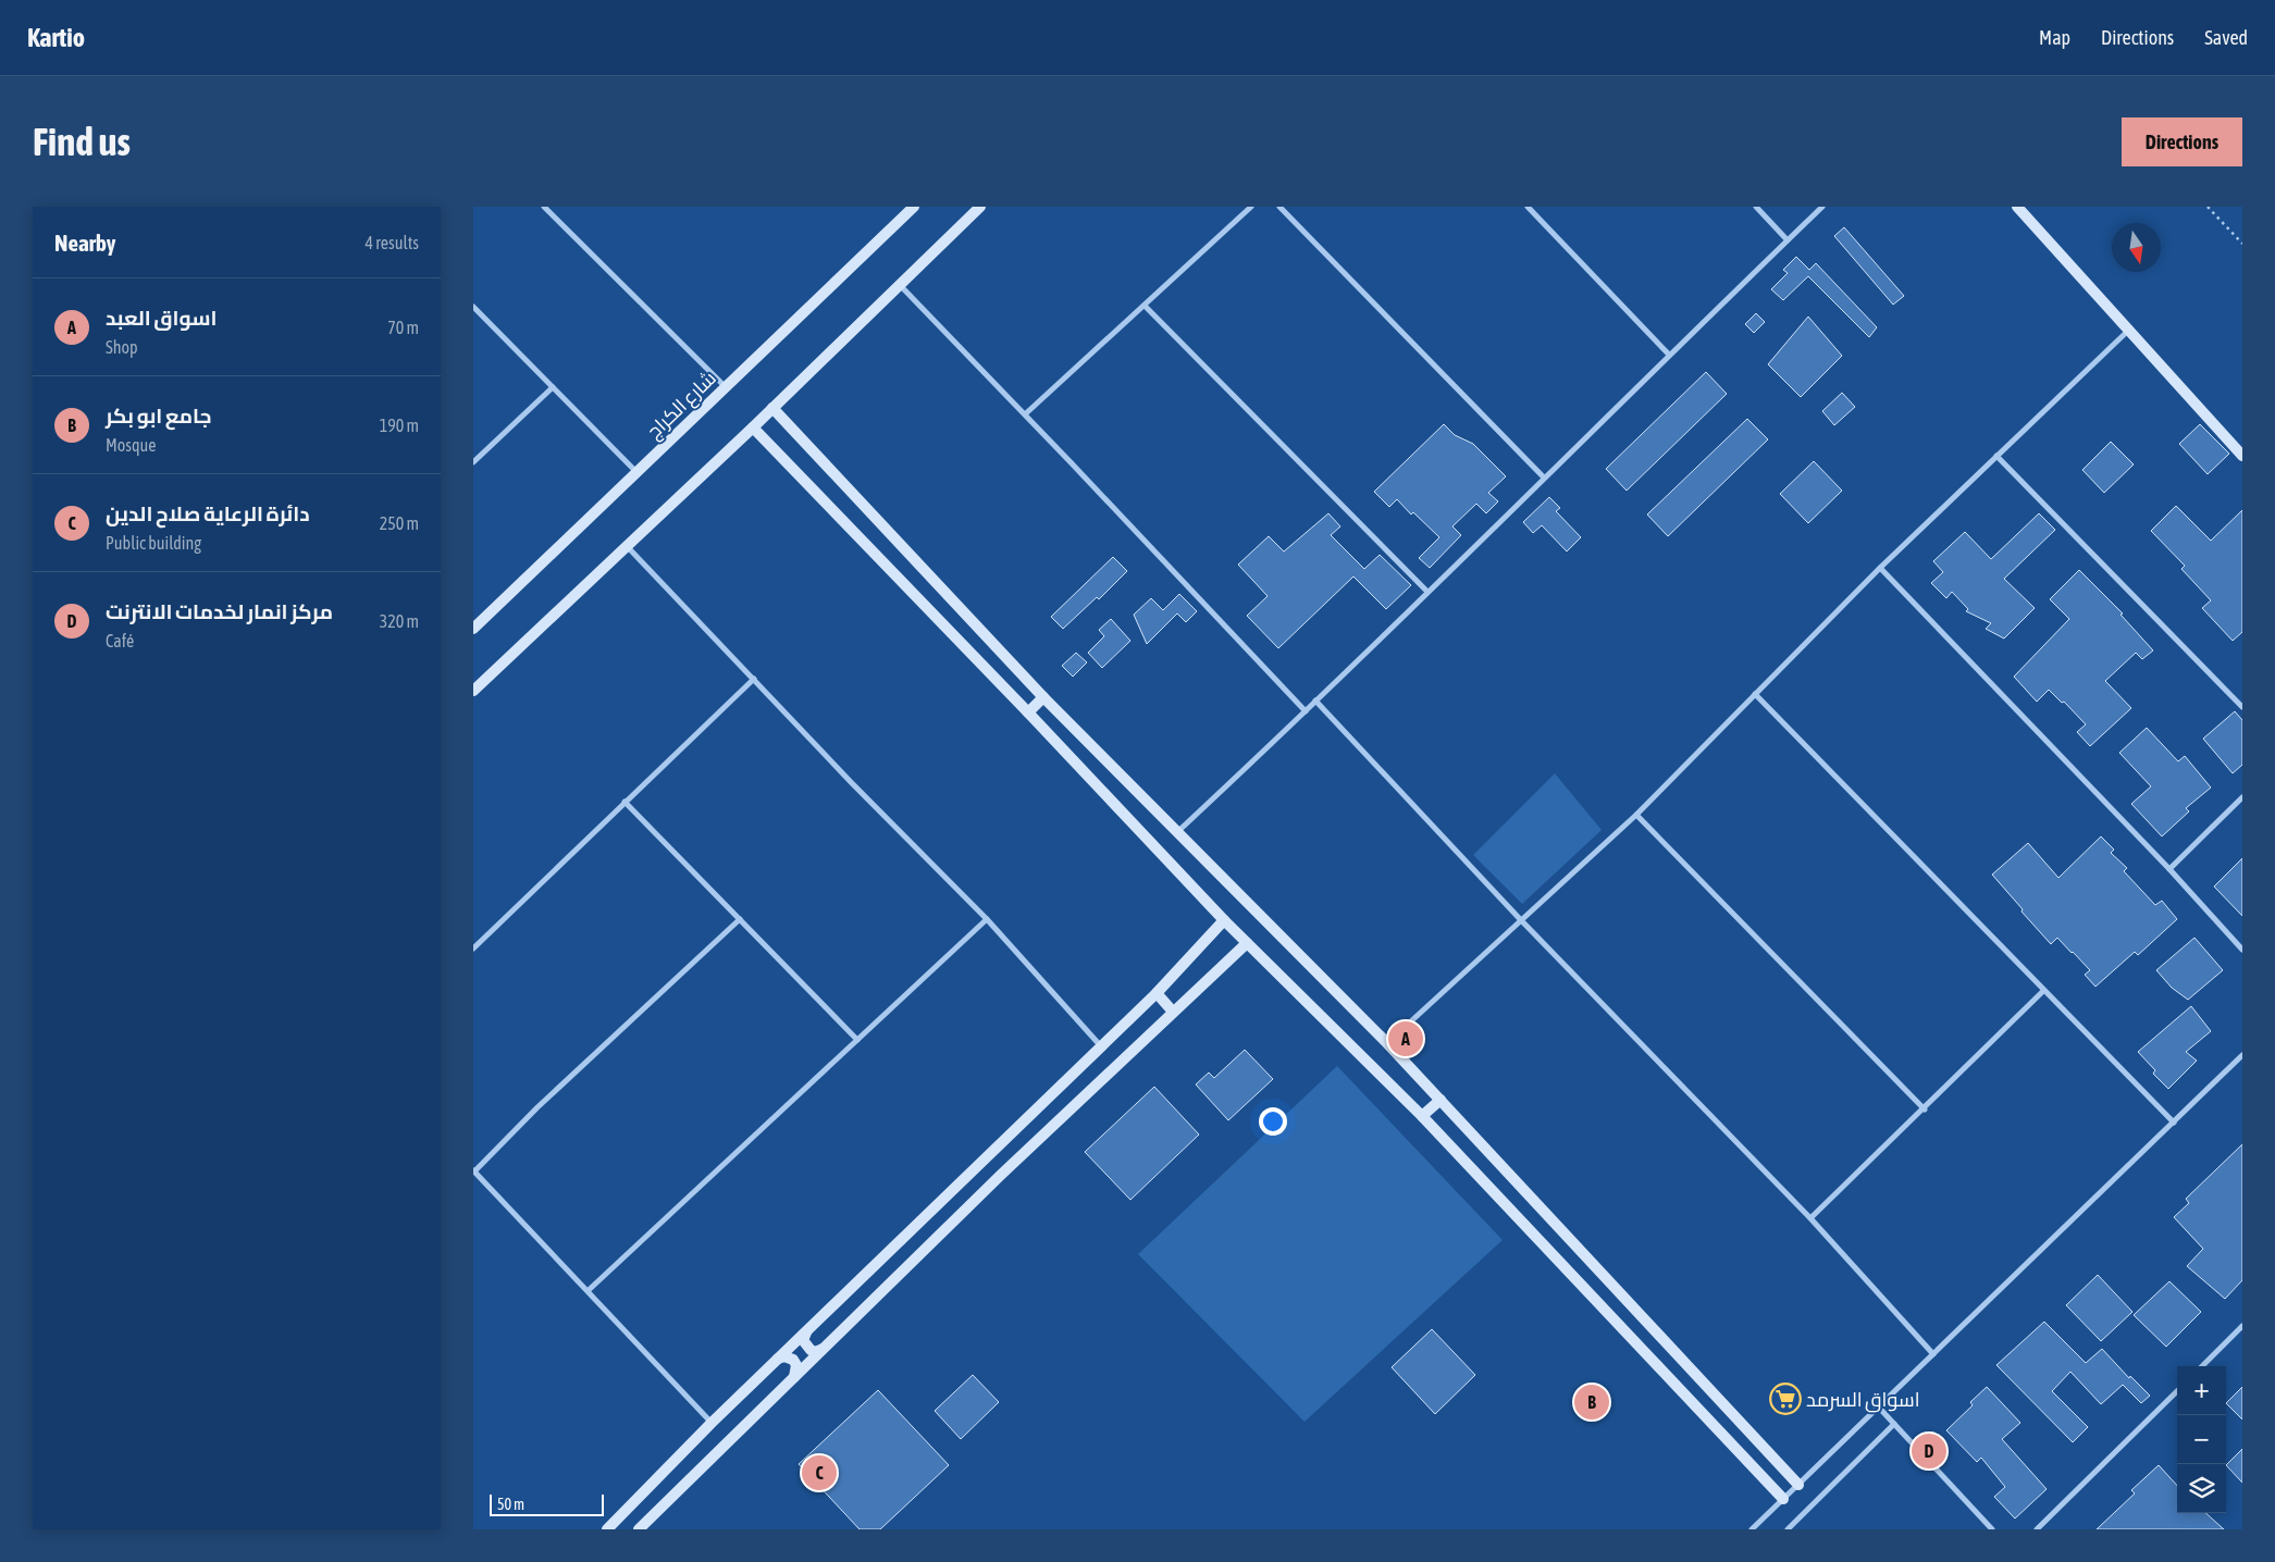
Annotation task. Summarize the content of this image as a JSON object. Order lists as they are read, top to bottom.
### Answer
{
  "streets": {
    "street": ["شارع الكراج"]
  },
  "places": {
    "supermarket": ["اسواق السرمد"]
  },
  "scale_bar": "50 m",
  "north": "bottom",
  "page": {
    "header": "Kartio",
    "nav": ["Map", "Directions", "Saved"],
    "buttons": "Directions",
    "title": "Find us",
    "heading": ["Nearby", "4 results"],
    "list": [
      {
        "mark": "A",
        "name": "اسواق العبد",
        "note": "Shop",
        "value": "70 m"
      },
      {
        "mark": "B",
        "name": "جامع ابو بكر",
        "note": "Mosque",
        "value": "190 m"
      },
      {
        "mark": "C",
        "name": "دائرة الرعاية صلاح الدين",
        "note": "Public building",
        "value": "250 m"
      },
      {
        "mark": "D",
        "name": "مركز انمار لخدمات الانترنت",
        "note": "Café",
        "value": "320 m"
      }
    ],
    "pins": [
      "A",
      "B",
      "D",
      "C"
    ],
    "map_buttons": ["+", "−"],
    "scale": "50 m"
  }
}
